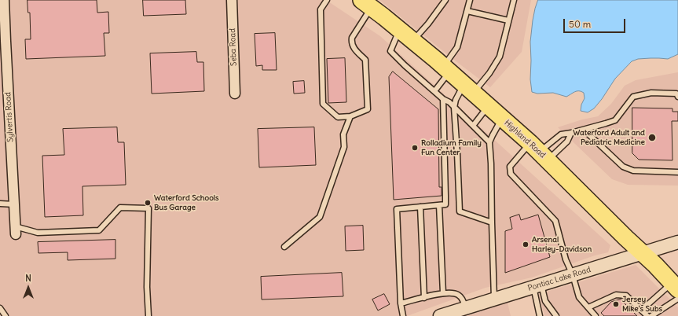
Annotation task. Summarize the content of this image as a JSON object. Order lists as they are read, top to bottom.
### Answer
{
  "streets": {
    "highway": ["Highland Road"],
    "street": ["Seba Road", "Sylvertis Road", "Pontiac Lake Road"]
  },
  "crossings": [
    ["Highland Road", "Pontiac Lake Road"]
  ],
  "places": [
    "Waterford Adult and Pediatric Medicine",
    "Rolladium Family Fun Center",
    "Waterford Schools Bus Garage",
    "Arsenal Harley-Davidson",
    "Jersey Mike's Subs"
  ],
  "scale_bar": "50 m",
  "north": "top"
}
